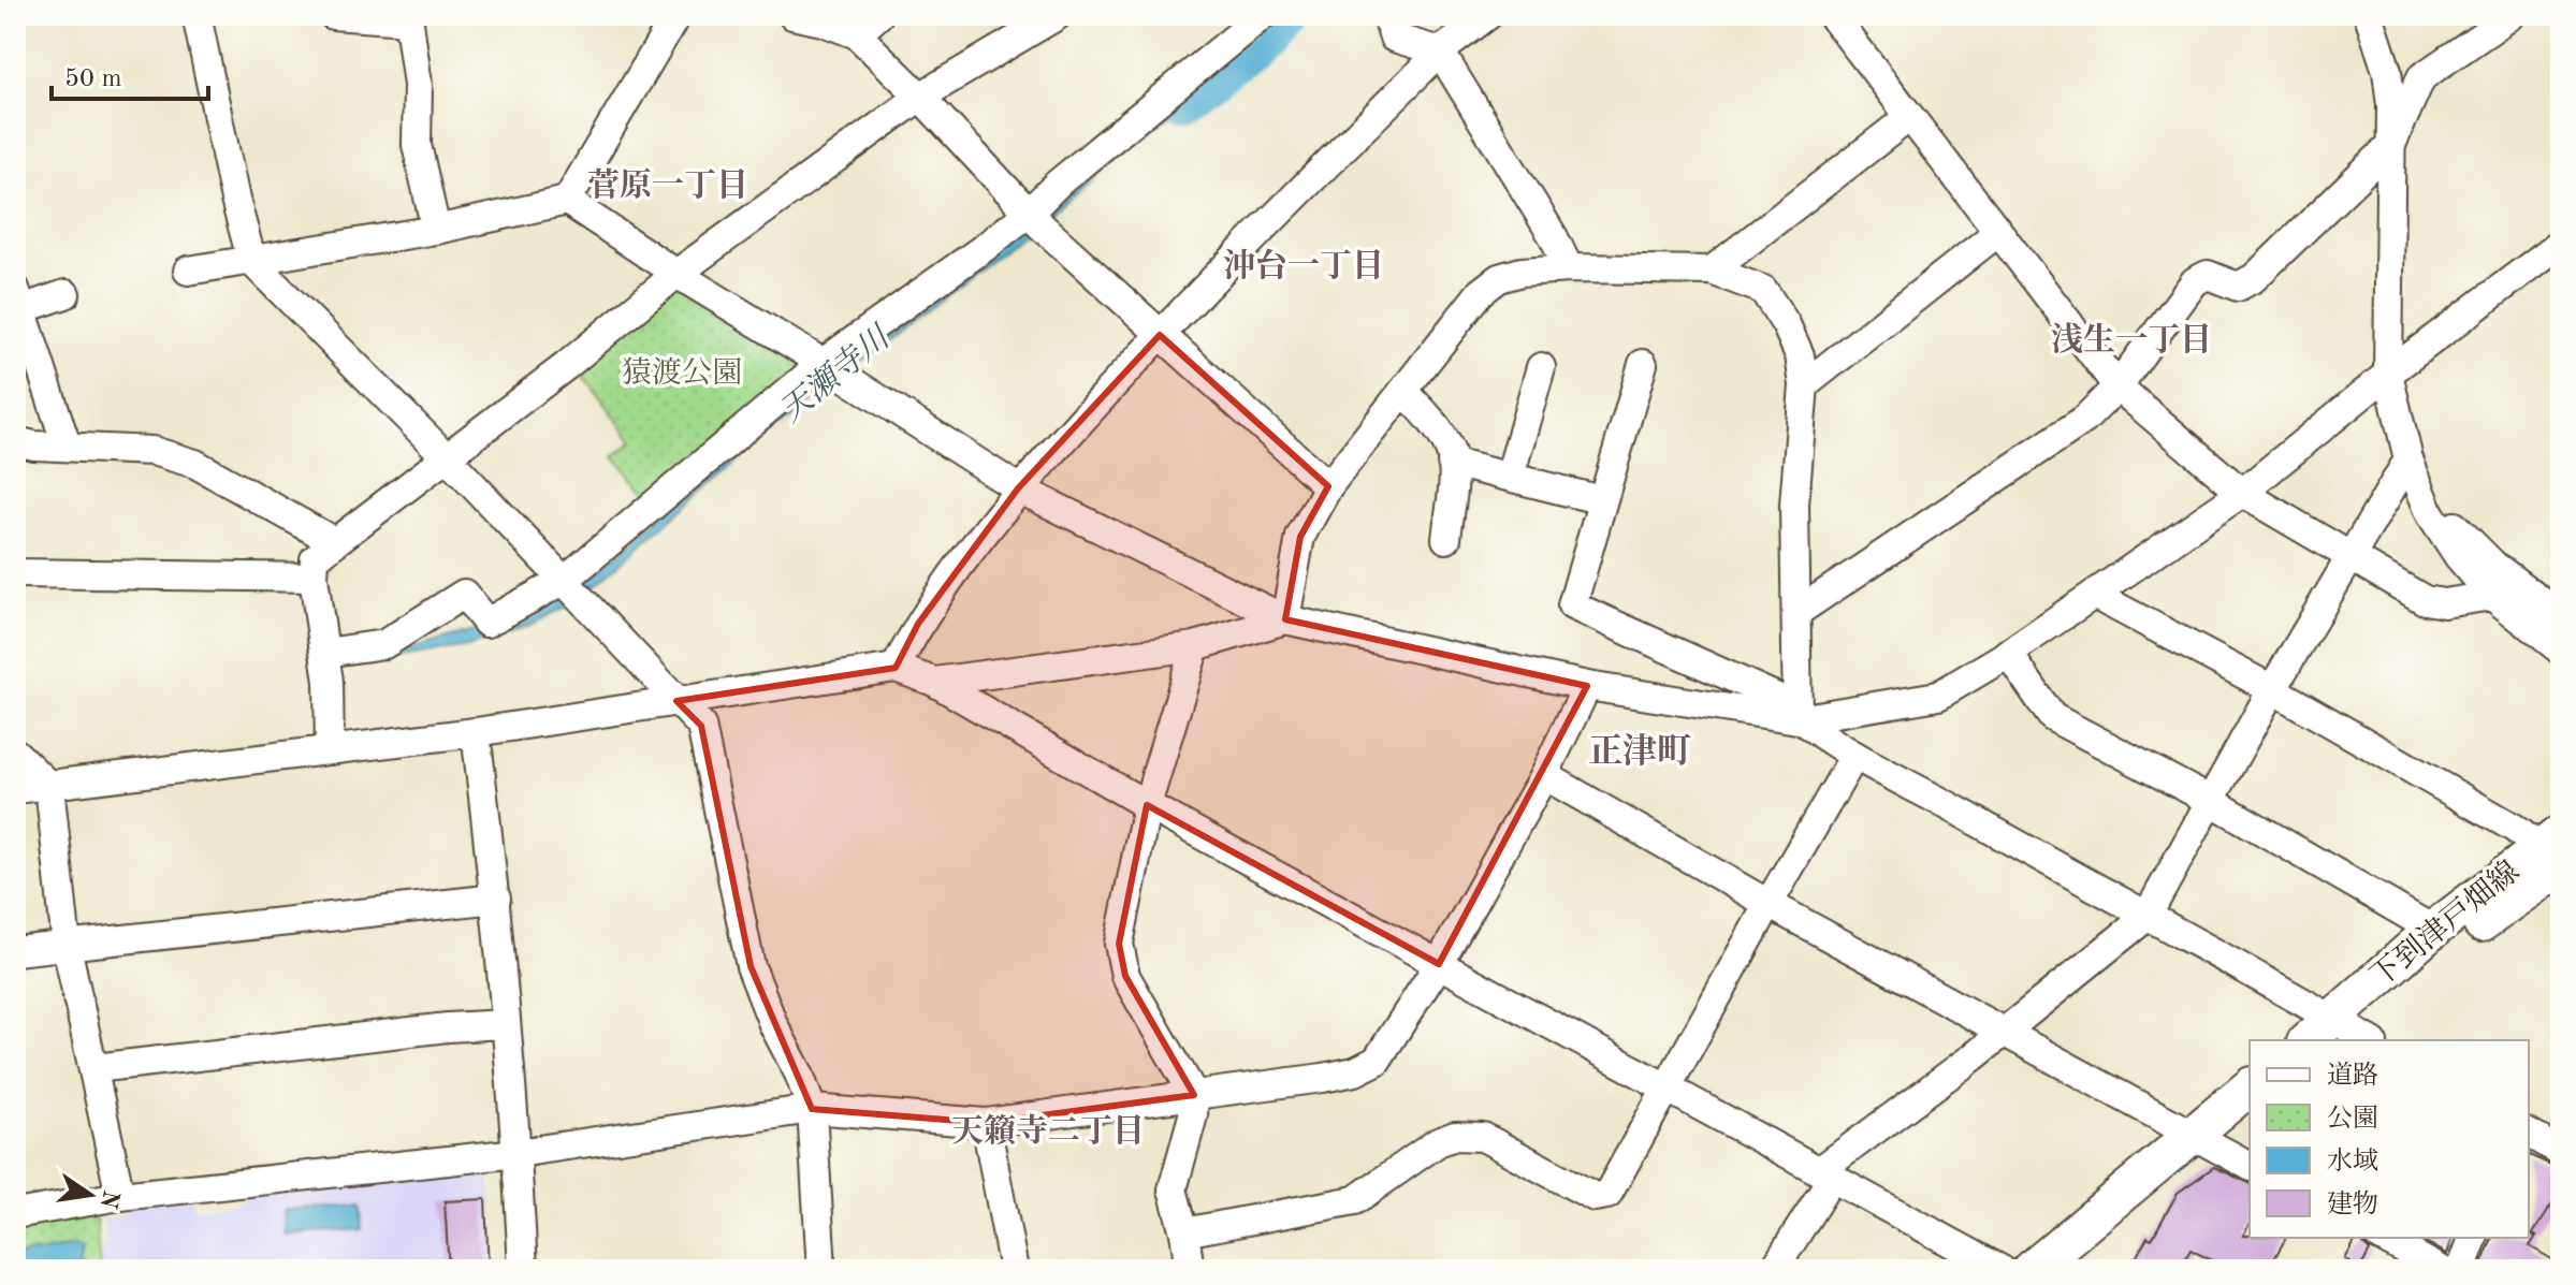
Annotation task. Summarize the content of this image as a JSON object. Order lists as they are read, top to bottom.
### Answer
{
  "streets": {
    "main road": ["下到津戸畑線"]
  },
  "districts": [
    "菅原一丁目",
    "沖台一丁目",
    "浅生一丁目",
    "正津町",
    "天籟寺二丁目"
  ],
  "water": ["天瀬寺川"],
  "parks": ["猿渡公園"],
  "legend": [
    "道路",
    "公園",
    "水域",
    "建物"
  ],
  "scale_bar": "50 m",
  "north": "right"
}
